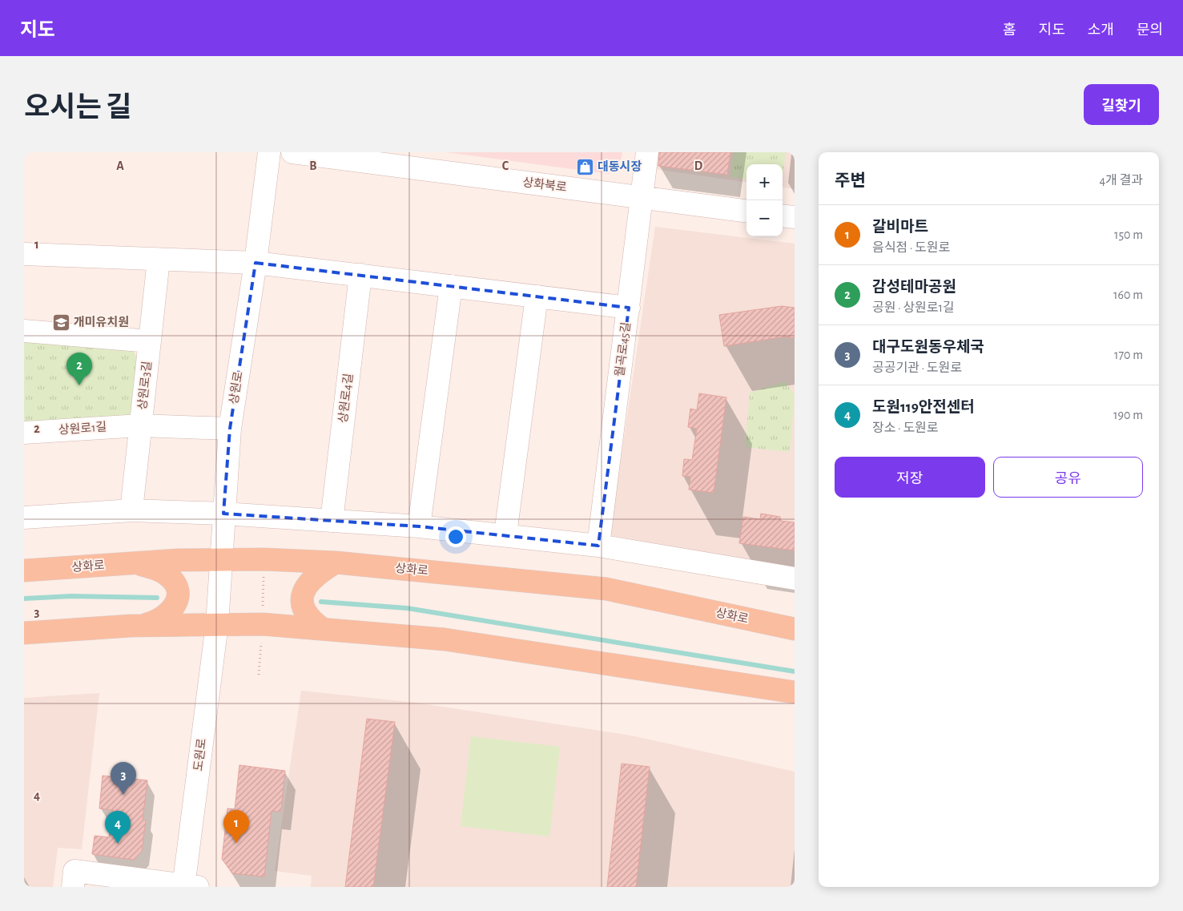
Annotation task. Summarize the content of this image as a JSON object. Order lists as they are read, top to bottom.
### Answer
{
  "streets": {
    "main road": ["상화로"],
    "street": [
      "상화북로",
      "월곡로45길",
      "상원로3길",
      "상원로",
      "상원로4길",
      "상원로1길",
      "도원로"
    ]
  },
  "crossings": [
    ["상화북로", "월곡로45길"],
    ["상원로3길", "상원로1길"],
    ["상원로", "상원로1길"],
    ["상원로", "상화로"],
    ["상원로", "도원로"]
  ],
  "places": {
    "shop": ["대동시장"],
    "school or university": ["개미유치원"]
  },
  "page": {
    "header": "지도",
    "nav": [
      "홈",
      "지도",
      "소개",
      "문의"
    ],
    "title": "오시는 길",
    "buttons": [
      "길찾기",
      ["저장", "공유"]
    ],
    "heading": ["주변", "4개 결과"],
    "map_buttons": ["+", "−"],
    "list": [
      {
        "mark": "1",
        "name": "갈비마트",
        "note": "음식점 · 도원로",
        "value": "150 m"
      },
      {
        "mark": "2",
        "name": "감성테마공원",
        "note": "공원 · 상원로1길",
        "value": "160 m"
      },
      {
        "mark": "3",
        "name": "대구도원동우체국",
        "note": "공공기관 · 도원로",
        "value": "170 m"
      },
      {
        "mark": "4",
        "name": "도원119안전센터",
        "note": "장소 · 도원로",
        "value": "190 m"
      }
    ],
    "pins": [
      "2",
      "3",
      "1",
      "4"
    ]
  },
  "grid": {
    "columns": [
      "A",
      "B",
      "C",
      "D"
    ],
    "rows": [
      "1",
      "2",
      "3",
      "4"
    ]
  }
}
